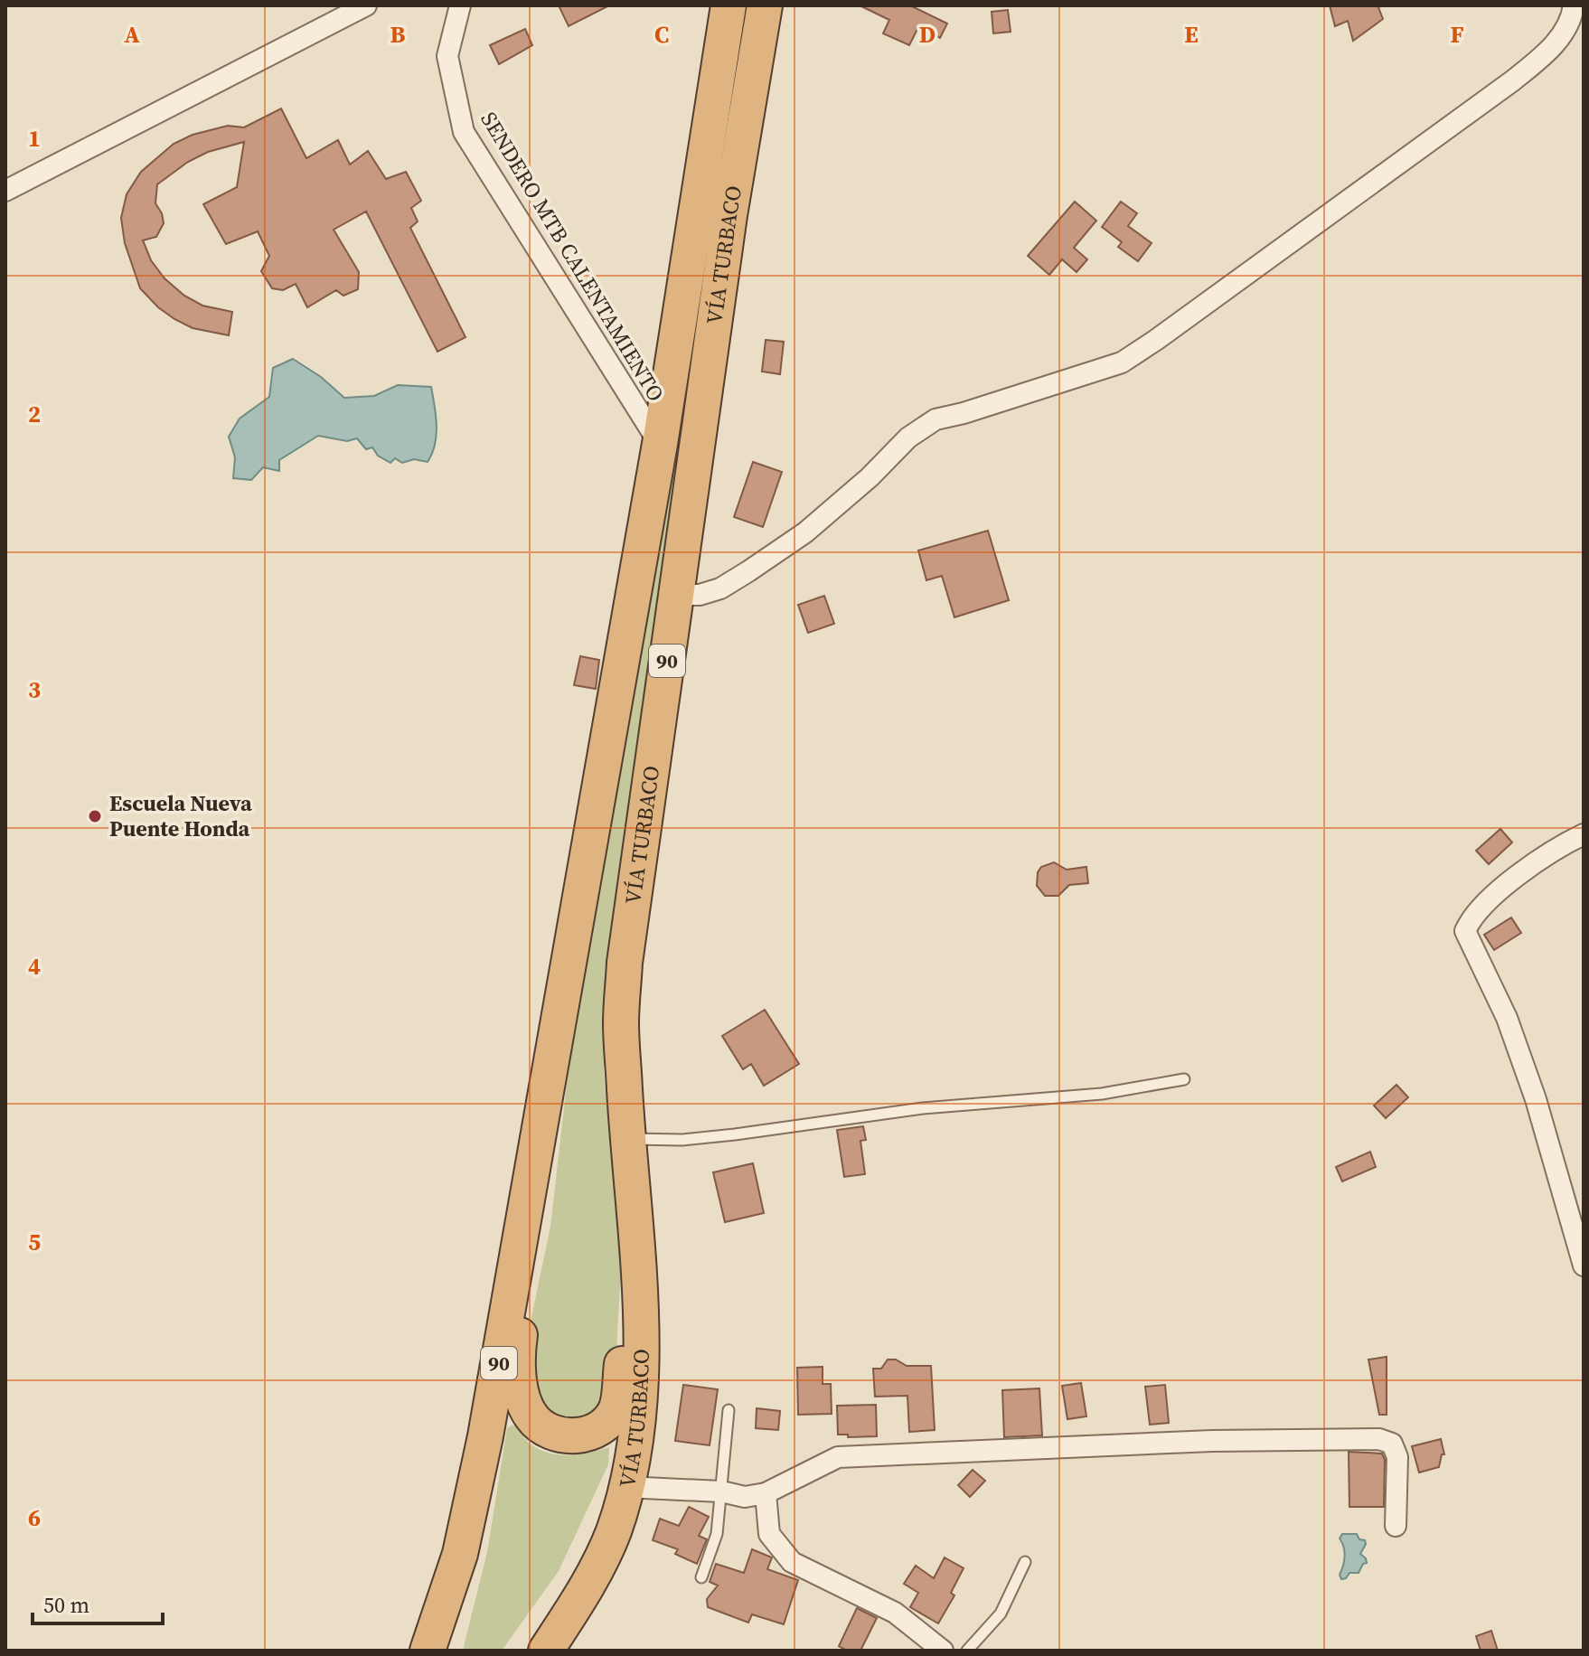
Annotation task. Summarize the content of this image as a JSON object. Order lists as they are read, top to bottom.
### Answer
{
  "streets": {
    "highway": ["VÍA TURBACO", "90"],
    "street": ["SENDERO MTB CALENTAMIENTO"]
  },
  "crossings": [
    ["VÍA TURBACO", "SENDERO MTB CALENTAMIENTO"]
  ],
  "places": ["Escuela Nueva Puente Honda"],
  "scale_bar": "50 m",
  "grid": {
    "columns": [
      "A",
      "B",
      "C",
      "D",
      "E",
      "F"
    ],
    "rows": [
      "1",
      "2",
      "3",
      "4",
      "5",
      "6"
    ]
  }
}
